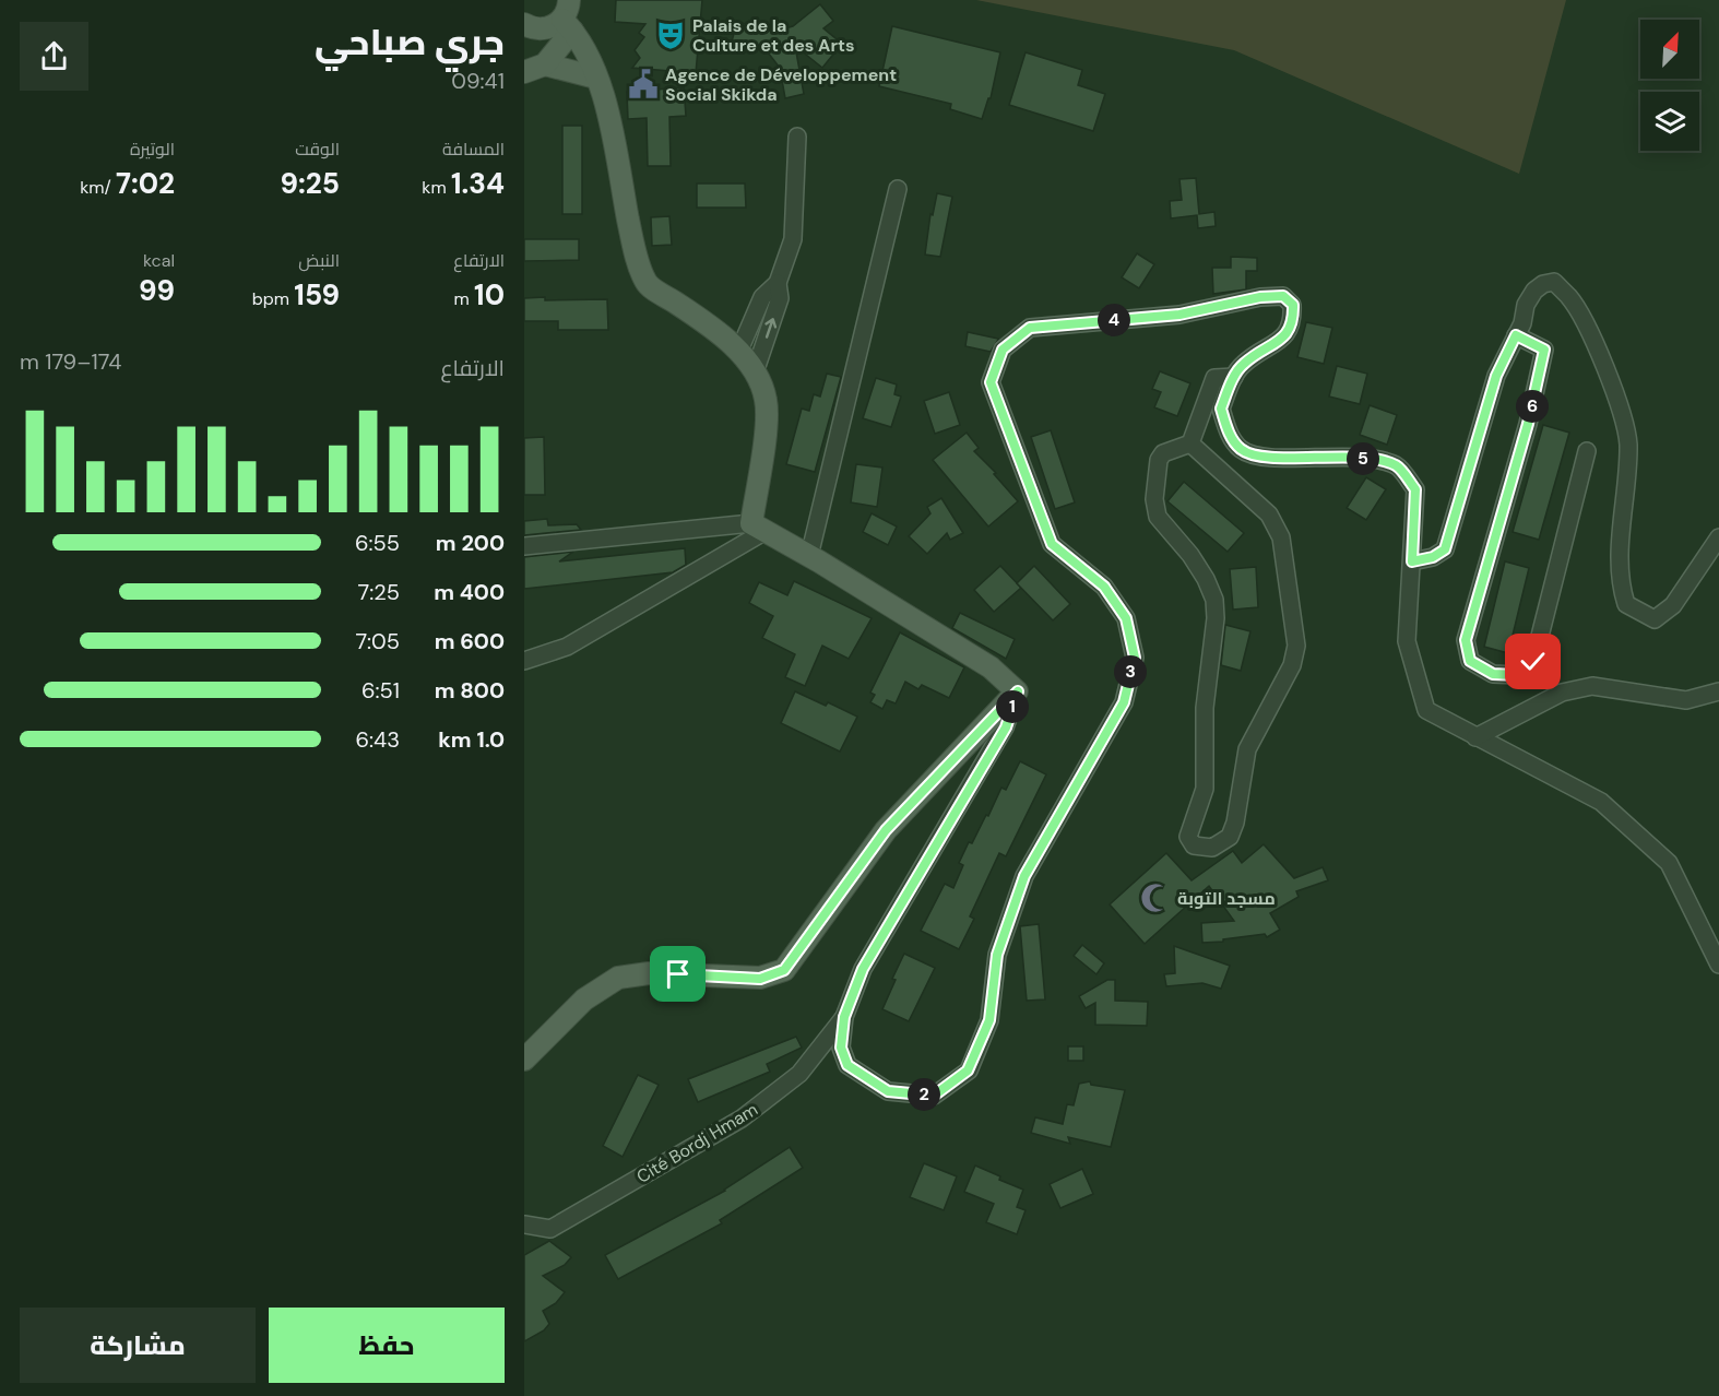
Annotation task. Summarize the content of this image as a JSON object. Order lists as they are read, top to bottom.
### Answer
{
  "streets": {
    "street": ["Cité Bordj Hmam"]
  },
  "places": {
    "theatre": ["Palais de la Culture et des Arts"],
    "public building": ["Agence de Développement Social Skikda"],
    "mosque": ["مسجد التوبة"]
  },
  "north": "top right",
  "page": {
    "heading": ["جري صباحي", "09:41"],
    "stats": [
      ["المسافة", "1.34 km"],
      ["الوقت", "9:25"],
      ["الوتيرة", "7:02 /km"],
      ["الارتفاع", "10 m"],
      ["النبض", "159 bpm"],
      ["kcal", "99"]
    ],
    "pins": [
      "4",
      "6",
      "5",
      "3",
      "1",
      "2"
    ],
    "chart": ["الارتفاع", "174–179 m"],
    "list": [
      {
        "name": "200 m",
        "note": "6:55"
      },
      {
        "name": "400 m",
        "note": "7:25"
      },
      {
        "name": "600 m",
        "note": "7:05"
      },
      {
        "name": "800 m",
        "note": "6:51"
      },
      {
        "name": "1.0 km",
        "note": "6:43"
      }
    ],
    "buttons": ["حفظ", "مشاركة"]
  }
}
